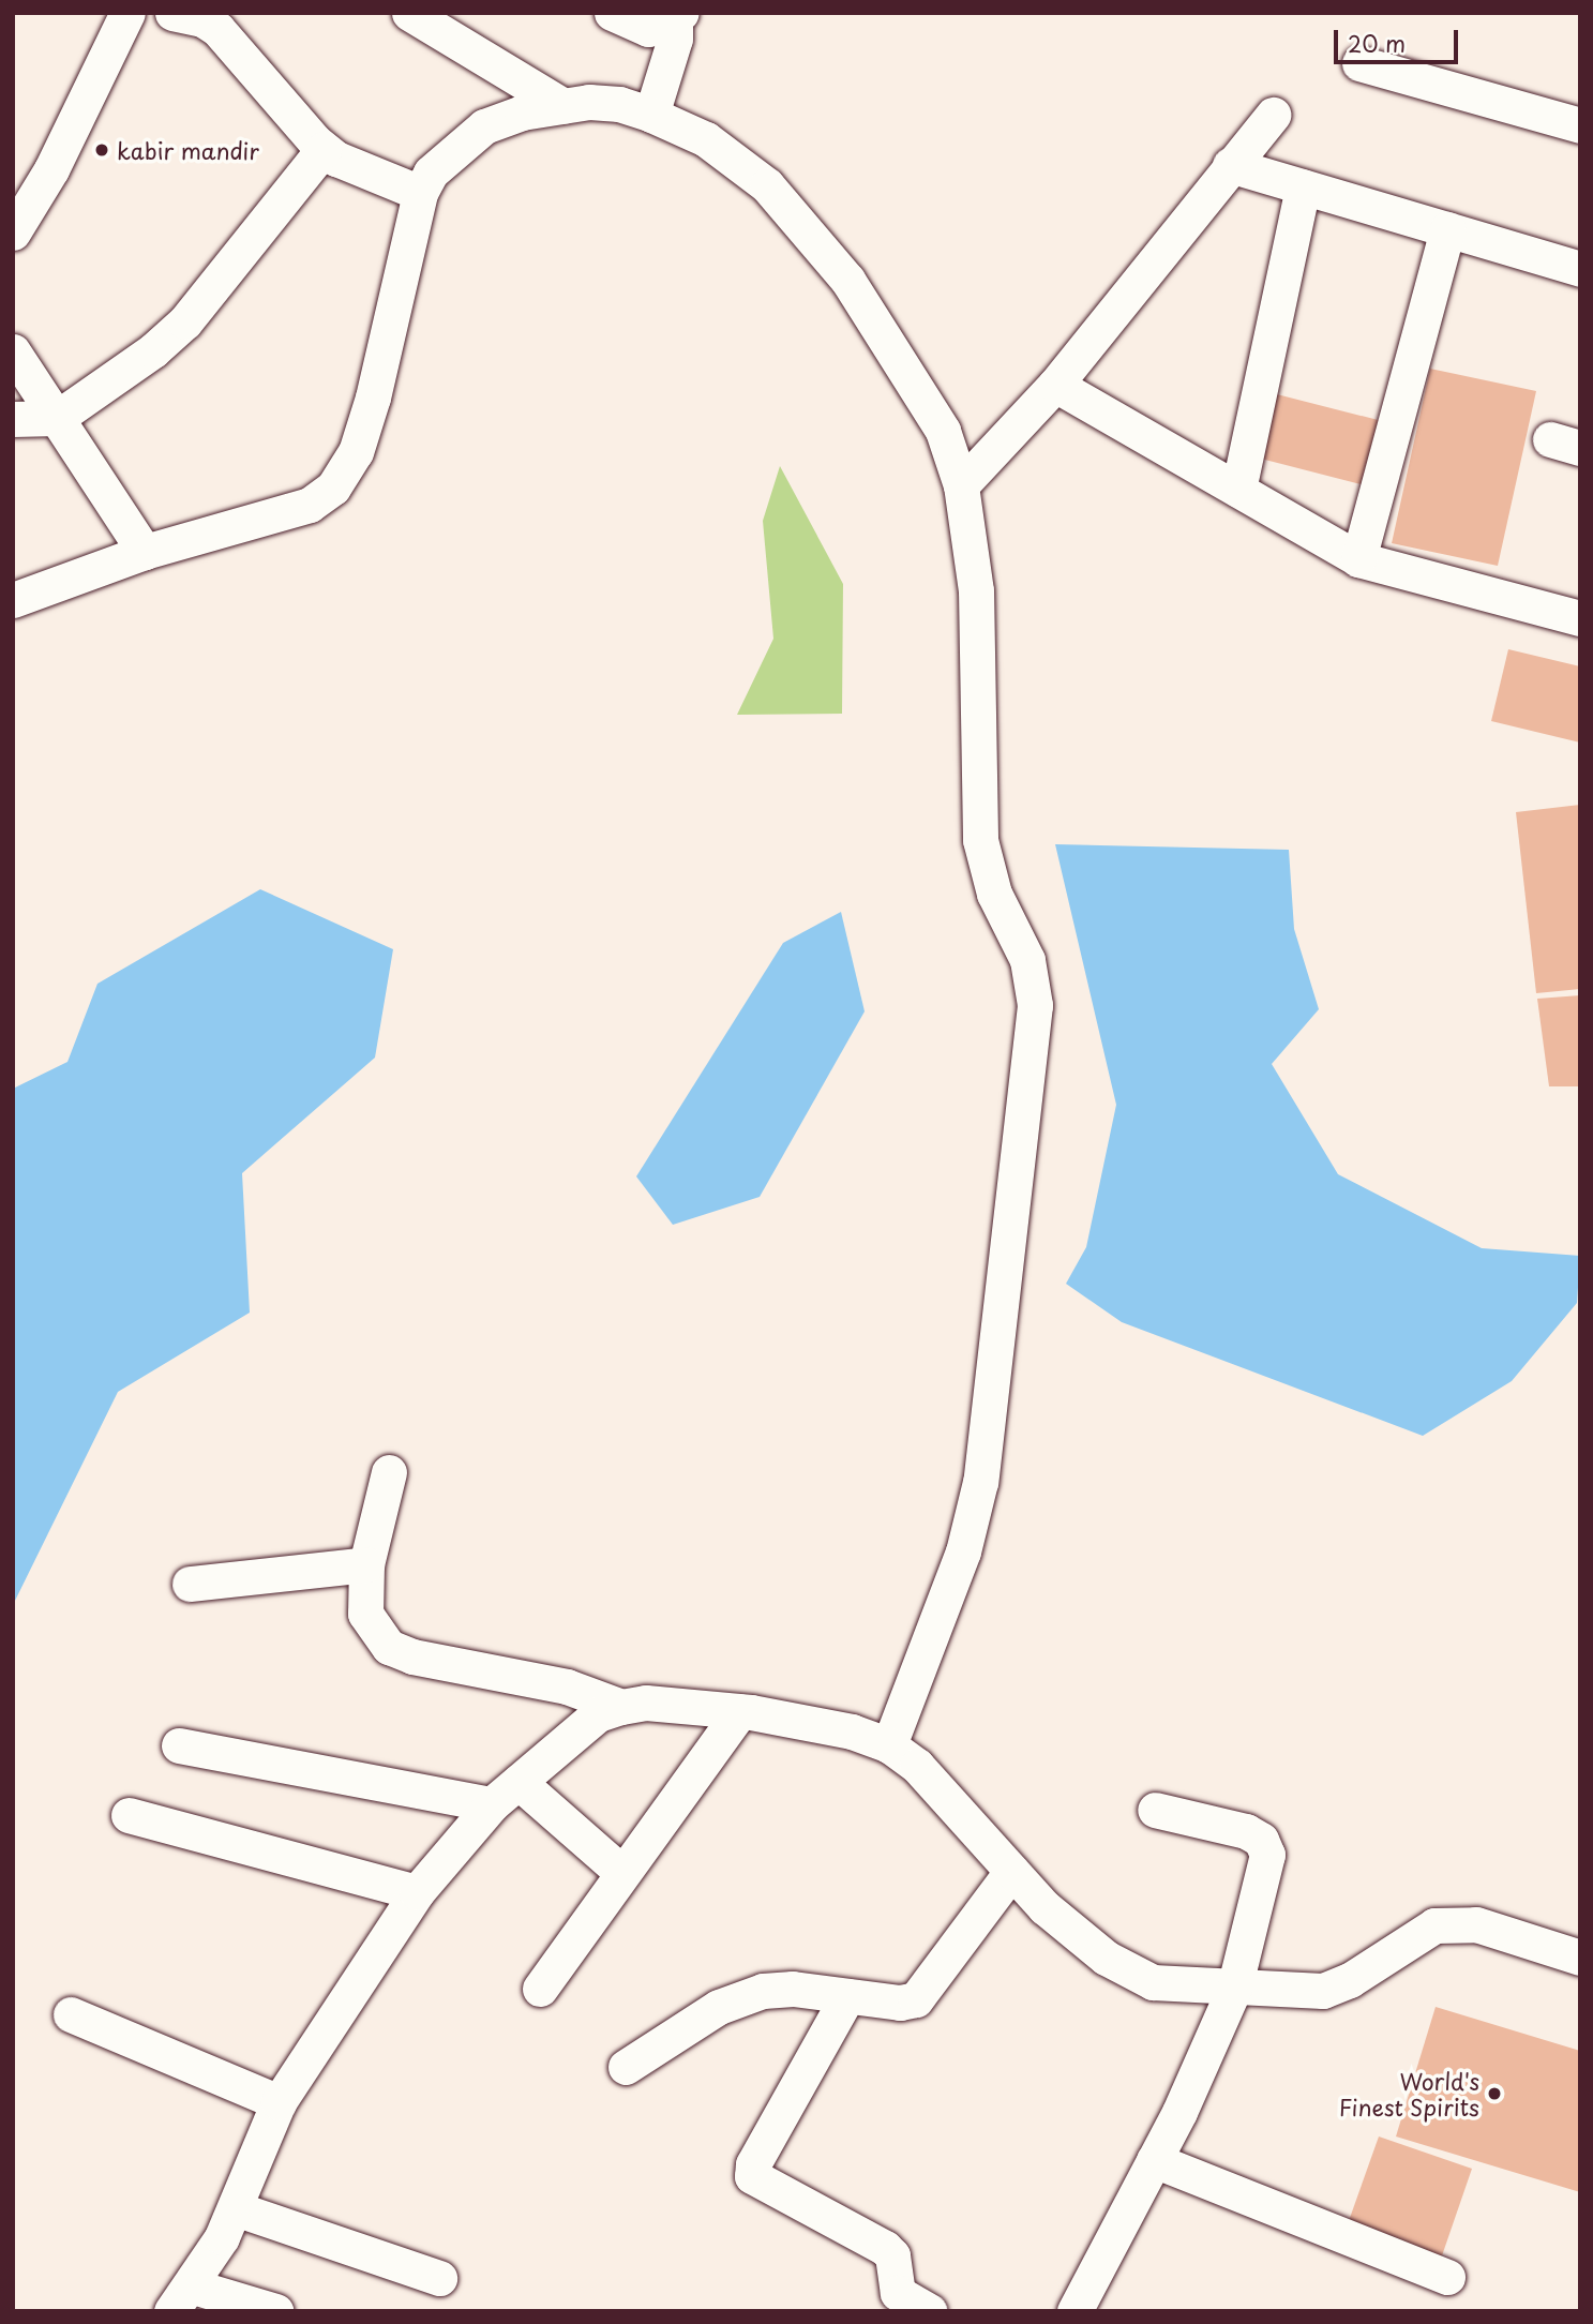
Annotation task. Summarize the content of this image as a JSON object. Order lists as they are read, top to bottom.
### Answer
{
  "places": ["kabir mandir", "World's Finest Spirits"],
  "scale_bar": "20 m"
}
